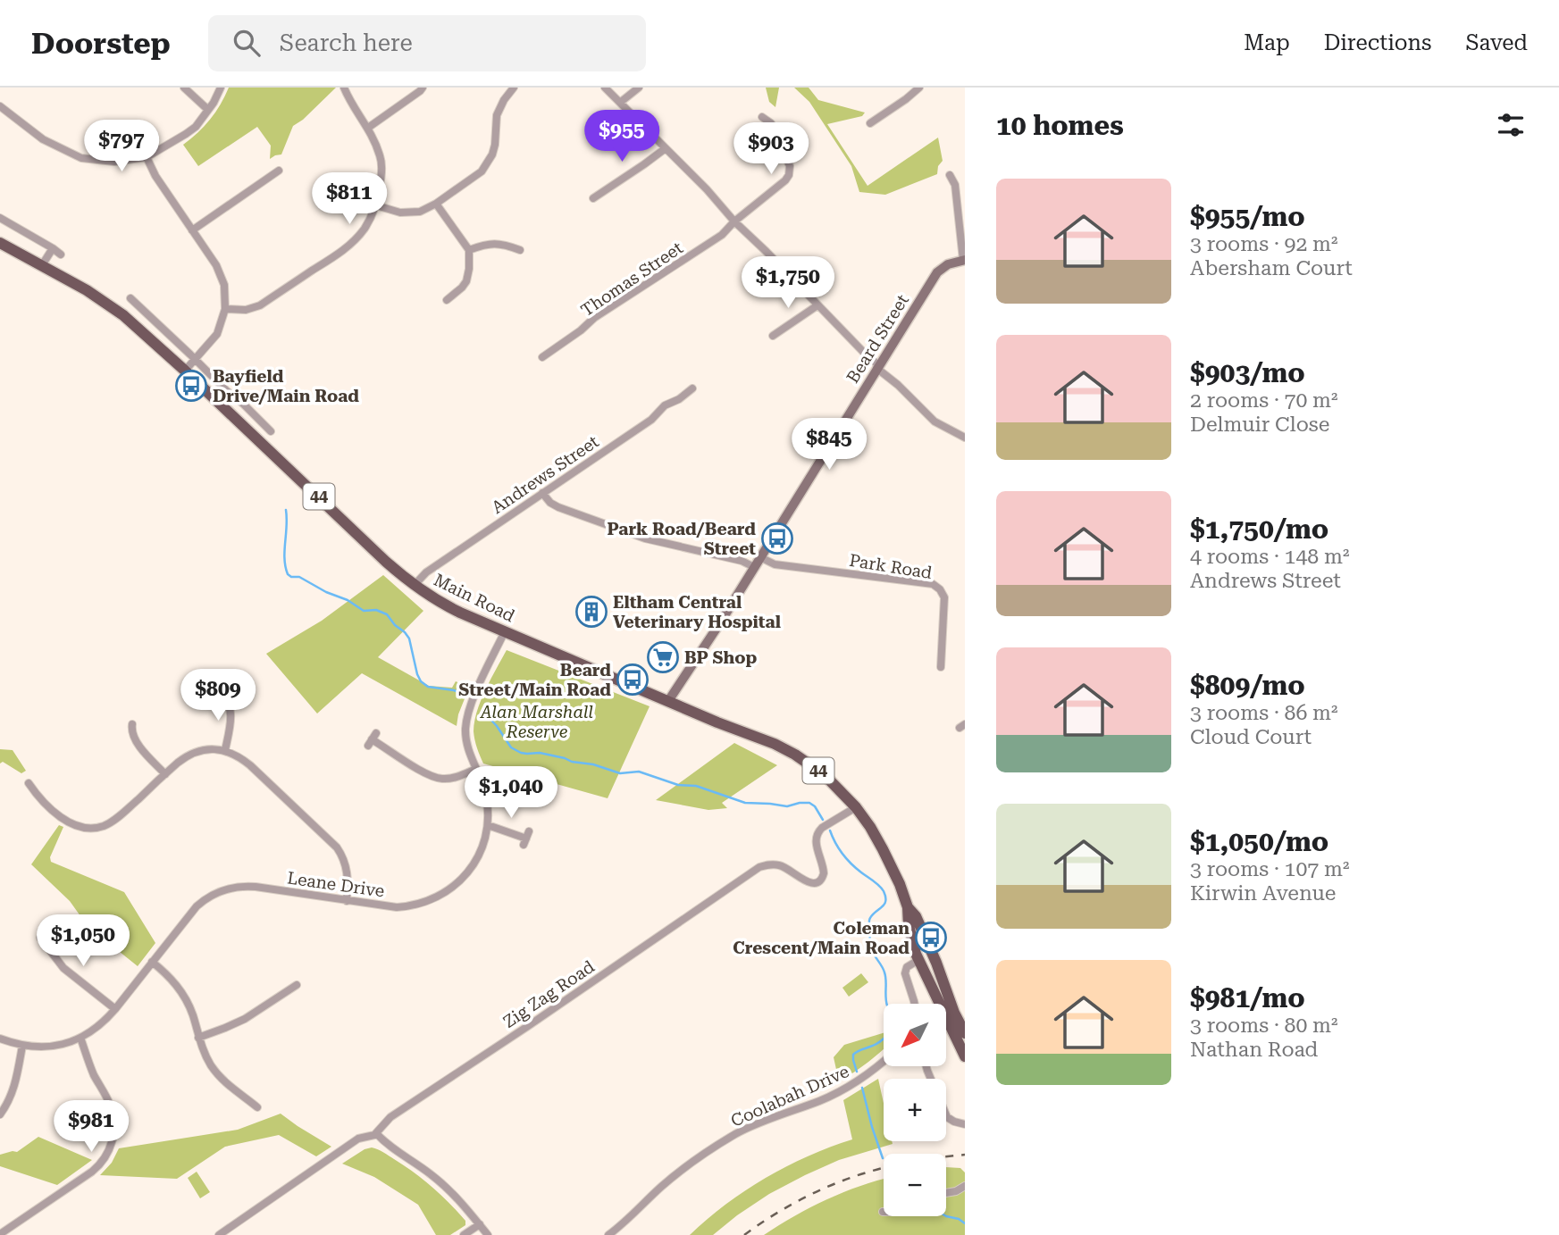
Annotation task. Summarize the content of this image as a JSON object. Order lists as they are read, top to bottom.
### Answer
{
  "streets": {
    "main road": ["44", "Main Road"],
    "street": [
      "Thomas Street",
      "Beard Street",
      "Andrews Street",
      "Park Road",
      "Leane Drive",
      "Zig Zag Road",
      "Coolabah Drive"
    ]
  },
  "crossings": [
    ["Beard Street", "Park Road"],
    ["Beard Street", "Main Road"],
    ["Andrews Street", "Main Road"],
    ["Main Road", "Leane Drive"],
    ["Main Road", "Zig Zag Road"]
  ],
  "parks": ["Alan Marshall Reserve"],
  "places": {
    "bus stop": [
      "Bayfield Drive/Main Road",
      "Park Road/Beard Street",
      "Beard Street/Main Road",
      "Coleman Crescent/Main Road"
    ],
    "building": ["Eltham Central Veterinary Hospital"],
    "supermarket": ["BP Shop"]
  },
  "north": "bottom left",
  "page": {
    "header": "Doorstep",
    "search": "Search here",
    "nav": ["Map", "Directions", "Saved"],
    "heading": "10 homes",
    "price": [
      "$955",
      "$797",
      "$903",
      "$811",
      "$1,750",
      "$845",
      "$809",
      "$1,040",
      "$1,050",
      "$981"
    ],
    "list": [
      {
        "name": "$955/mo",
        "note": "3 rooms · 92 m² · Abersham Court"
      },
      {
        "name": "$903/mo",
        "note": "2 rooms · 70 m² · Delmuir Close"
      },
      {
        "name": "$1,750/mo",
        "note": "4 rooms · 148 m² · Andrews Street"
      },
      {
        "name": "$809/mo",
        "note": "3 rooms · 86 m² · Cloud Court"
      },
      {
        "name": "$1,050/mo",
        "note": "3 rooms · 107 m² · Kirwin Avenue"
      },
      {
        "name": "$981/mo",
        "note": "3 rooms · 80 m² · Nathan Road"
      }
    ],
    "map_buttons": ["+", "−"]
  }
}
